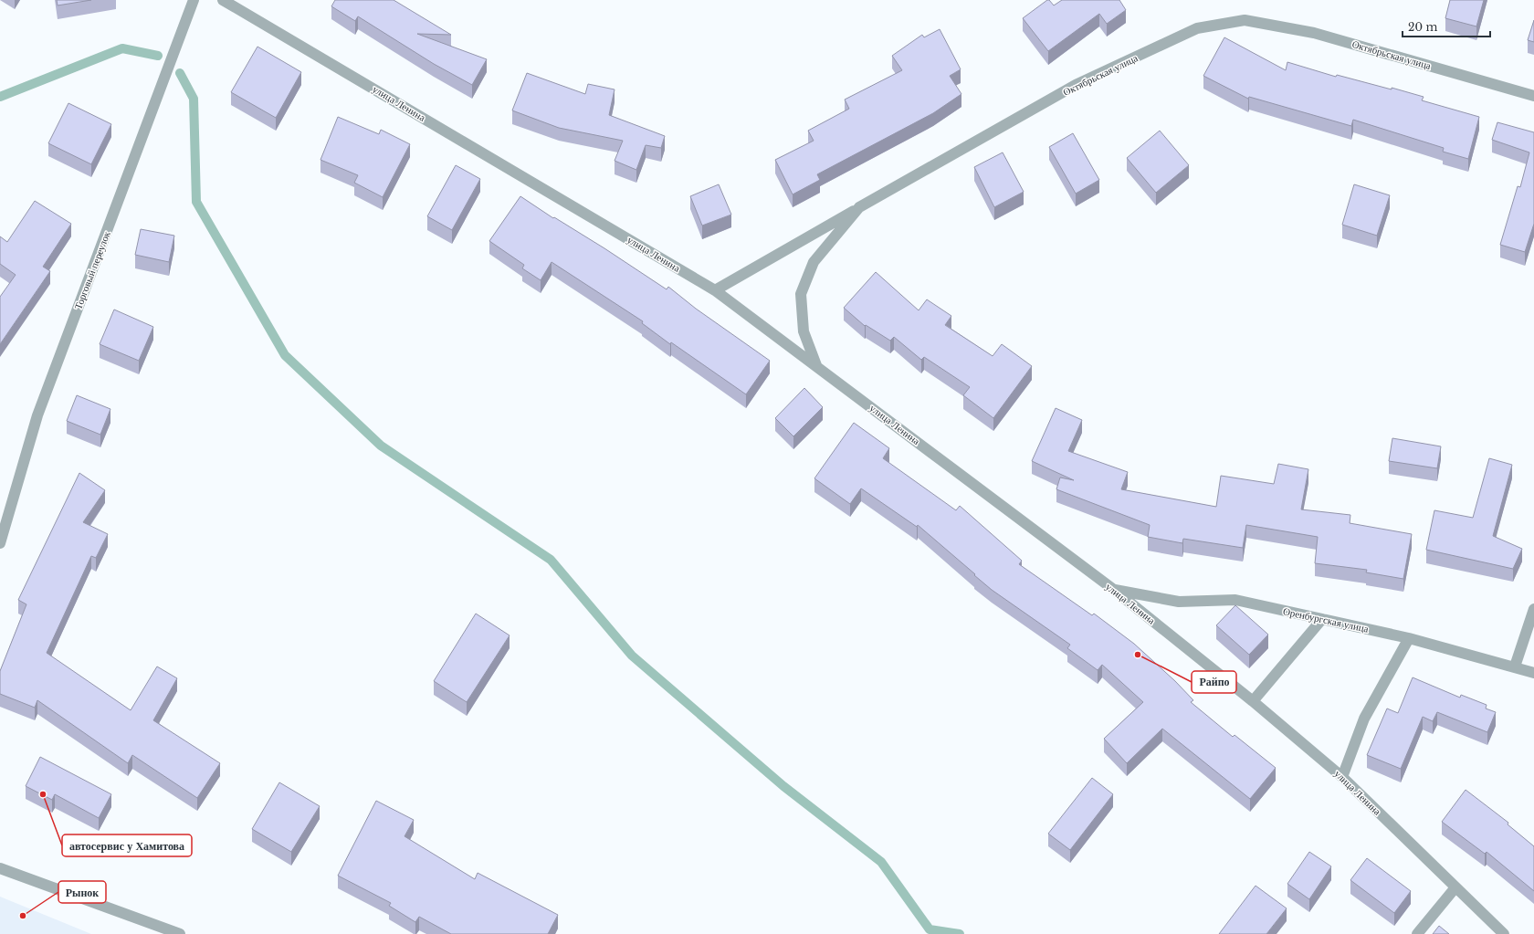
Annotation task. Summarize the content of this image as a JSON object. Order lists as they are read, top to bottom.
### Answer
{
  "streets": {
    "street": [
      "Октябрьская улица",
      "улица Ленина",
      "Торговый переулок",
      "Оренбургская улица"
    ]
  },
  "crossings": [
    ["Октябрьская улица", "улица Ленина"],
    ["улица Ленина", "Оренбургская улица"]
  ],
  "places": ["Райпо", "автосервис у Хамитова", "Рынок"],
  "scale_bar": "20 m"
}
